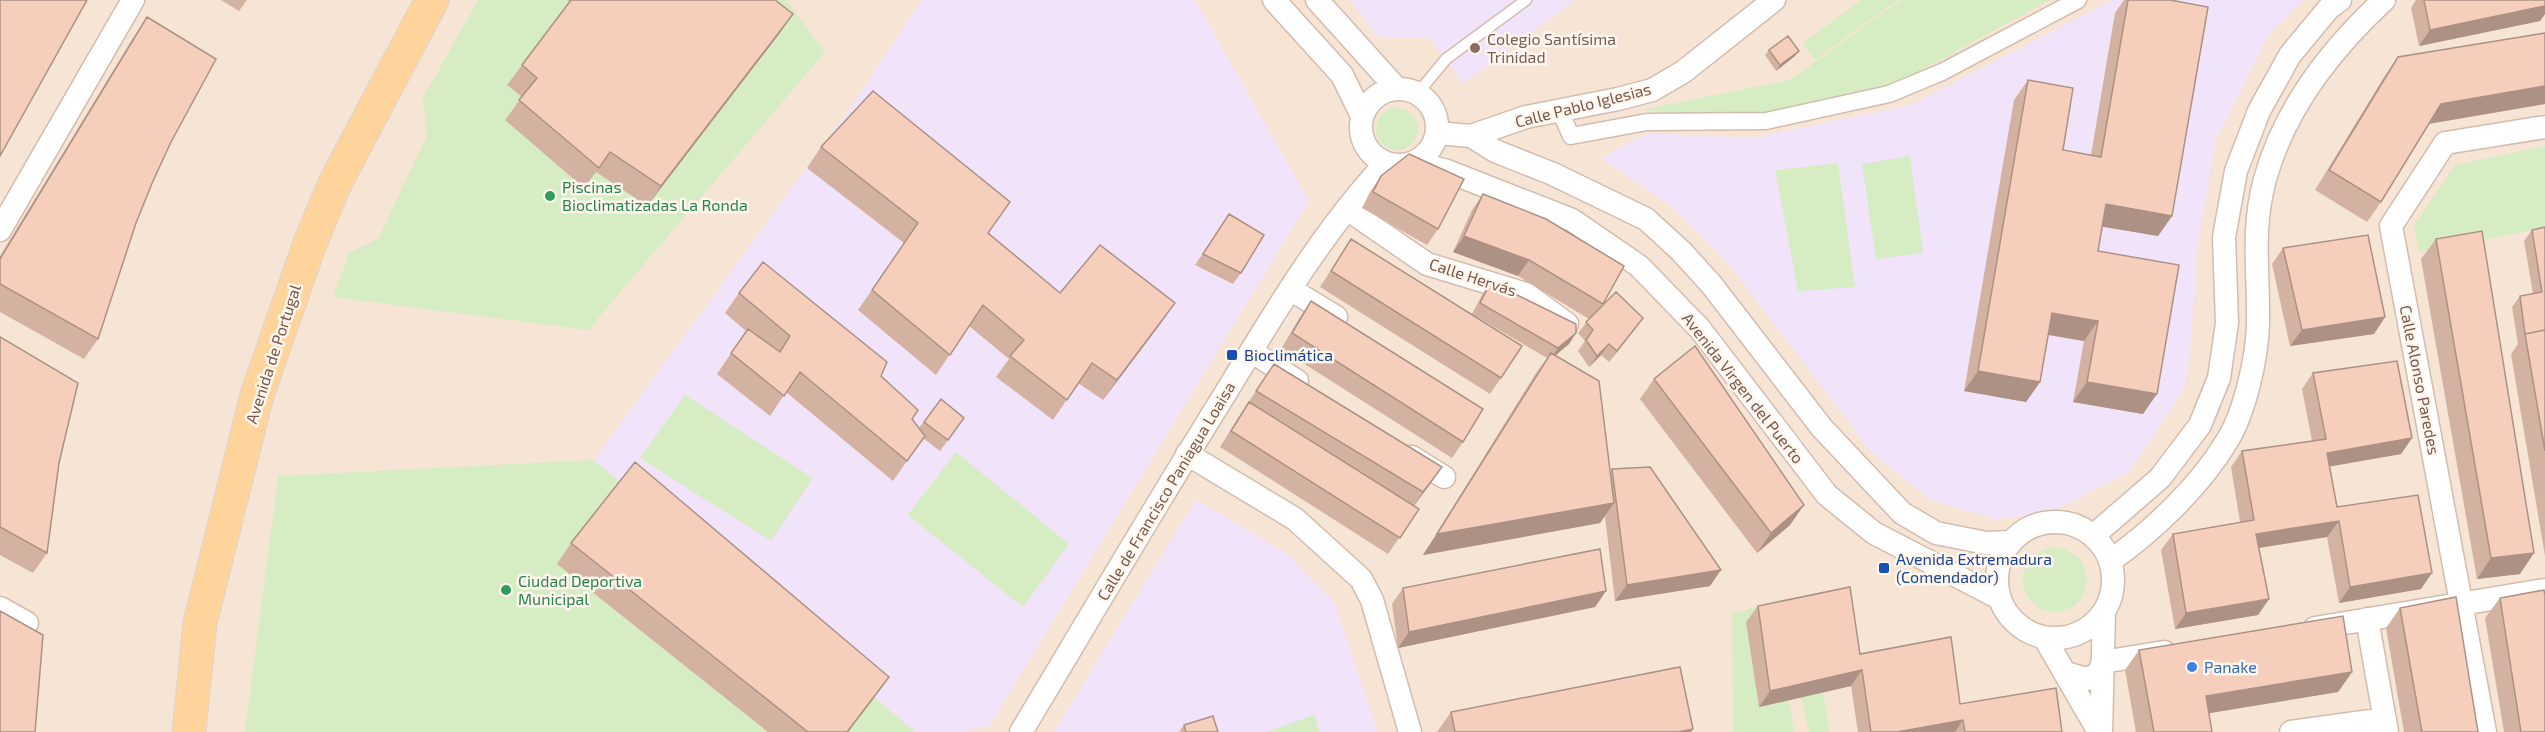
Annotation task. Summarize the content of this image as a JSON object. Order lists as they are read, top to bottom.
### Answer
{
  "streets": {
    "main road": ["Avenida de Portugal"],
    "street": [
      "Calle Pablo Iglesias",
      "Calle Hervás",
      "Calle Alonso Paredes",
      "Avenida Virgen del Puerto",
      "Calle de Francisco Paniagua Loaisa"
    ]
  },
  "crossings": [
    ["Calle Pablo Iglesias", "Avenida Virgen del Puerto"],
    ["Calle Pablo Iglesias", "Calle de Francisco Paniagua Loaisa"],
    ["Calle Hervás", "Calle de Francisco Paniagua Loaisa"],
    ["Avenida Virgen del Puerto", "Calle de Francisco Paniagua Loaisa"]
  ],
  "places": {
    "other": [
      "Colegio Santísima Trinidad",
      "Piscinas Bioclimatizadas La Ronda",
      "Ciudad Deportiva Municipal",
      "Panake"
    ],
    "transit": ["Bioclimática", "Avenida Extremadura (Comendador)"]
  }
}
